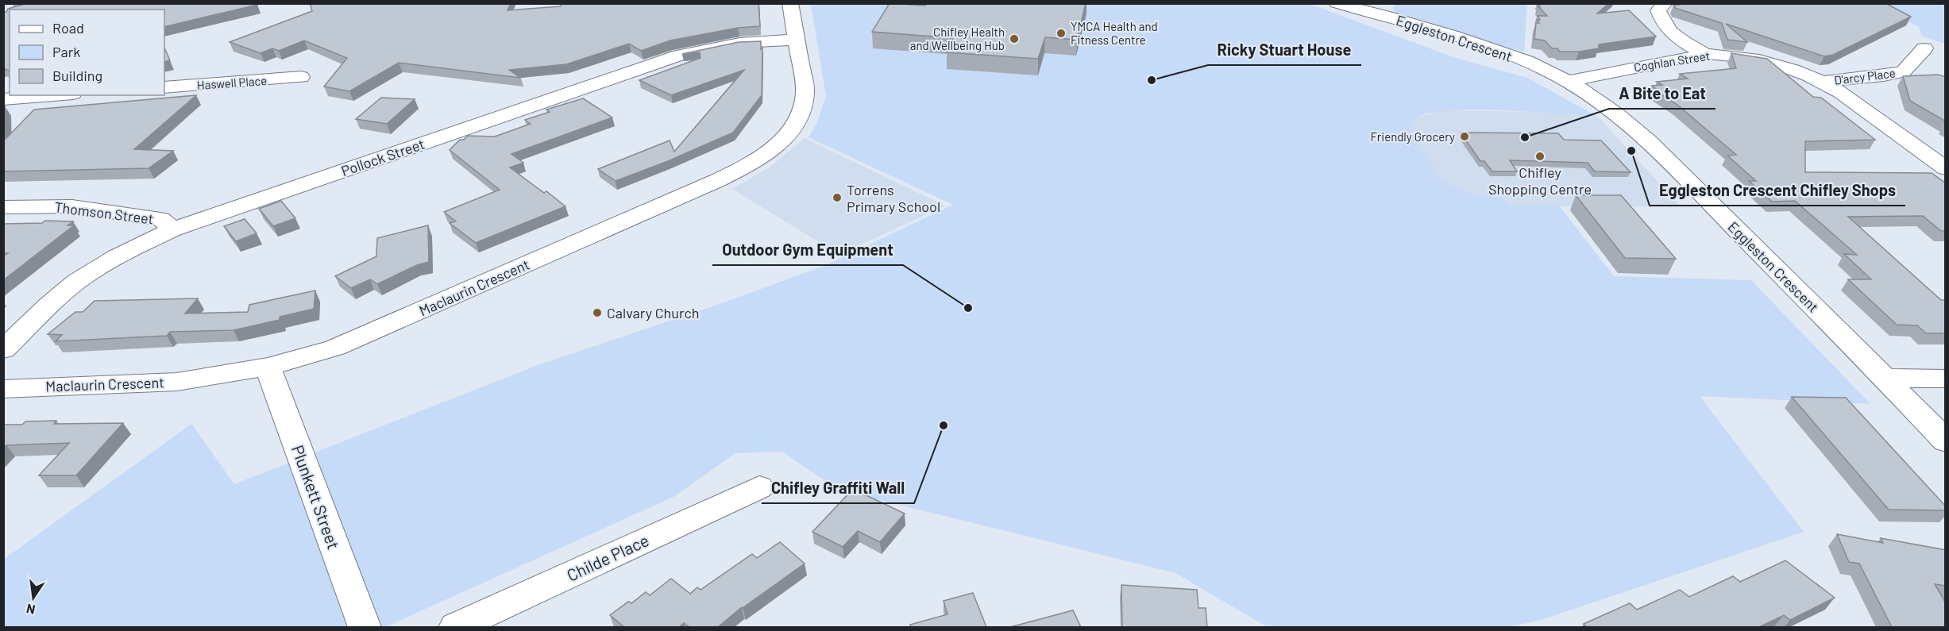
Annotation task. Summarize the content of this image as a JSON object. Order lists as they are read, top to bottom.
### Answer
{
  "streets": {
    "street": [
      "Eggleston Crescent",
      "Coghlan Street",
      "D'arcy Place",
      "Haswell Place",
      "Pollock Street",
      "Thomson Street",
      "Maclaurin Crescent",
      "Plunkett Street",
      "Childe Place"
    ]
  },
  "crossings": [
    ["Eggleston Crescent", "Coghlan Street"],
    ["Coghlan Street", "D'arcy Place"],
    ["Pollock Street", "Thomson Street"],
    ["Pollock Street", "Maclaurin Crescent"],
    ["Maclaurin Crescent", "Plunkett Street"]
  ],
  "places": [
    "YMCA Health and Fitness Centre",
    "Chifley Health and Wellbeing Hub",
    "Ricky Stuart House",
    "Friendly Grocery",
    "A Bite to Eat",
    "Eggleston Crescent Chifley Shops",
    "Chifley Shopping Centre",
    "Torrens Primary School",
    "Outdoor Gym Equipment",
    "Calvary Church",
    "Chifley Graffiti Wall"
  ],
  "legend": ["Road", "Park", "Building"],
  "north": "bottom"
}
